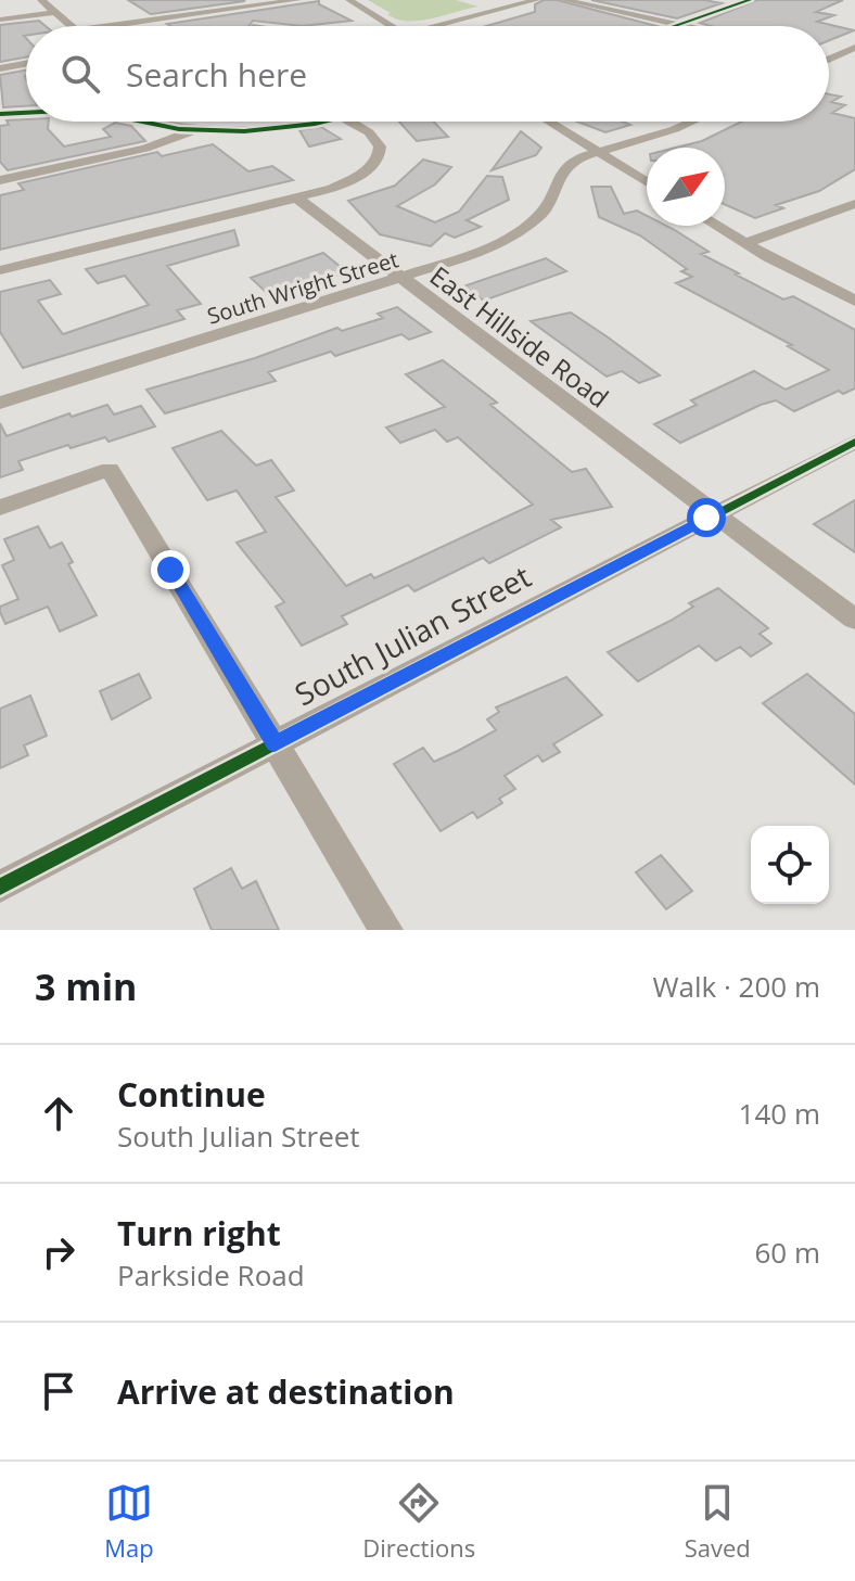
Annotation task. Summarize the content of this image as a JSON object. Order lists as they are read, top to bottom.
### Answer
{
  "streets": {
    "street": ["South Wright Street", "East Hillside Road", "South Julian Street"]
  },
  "crossings": [
    ["South Wright Street", "East Hillside Road"],
    ["East Hillside Road", "South Julian Street"]
  ],
  "north": "top right",
  "page": {
    "search": "Search here",
    "heading": ["3 min", "Walk · 200 m"],
    "list": [
      ["Continue", "South Julian Street", "140 m"],
      ["Turn right", "Parkside Road", "60 m"],
      "Arrive at destination"
    ],
    "nav": ["Map", "Directions", "Saved"]
  }
}
